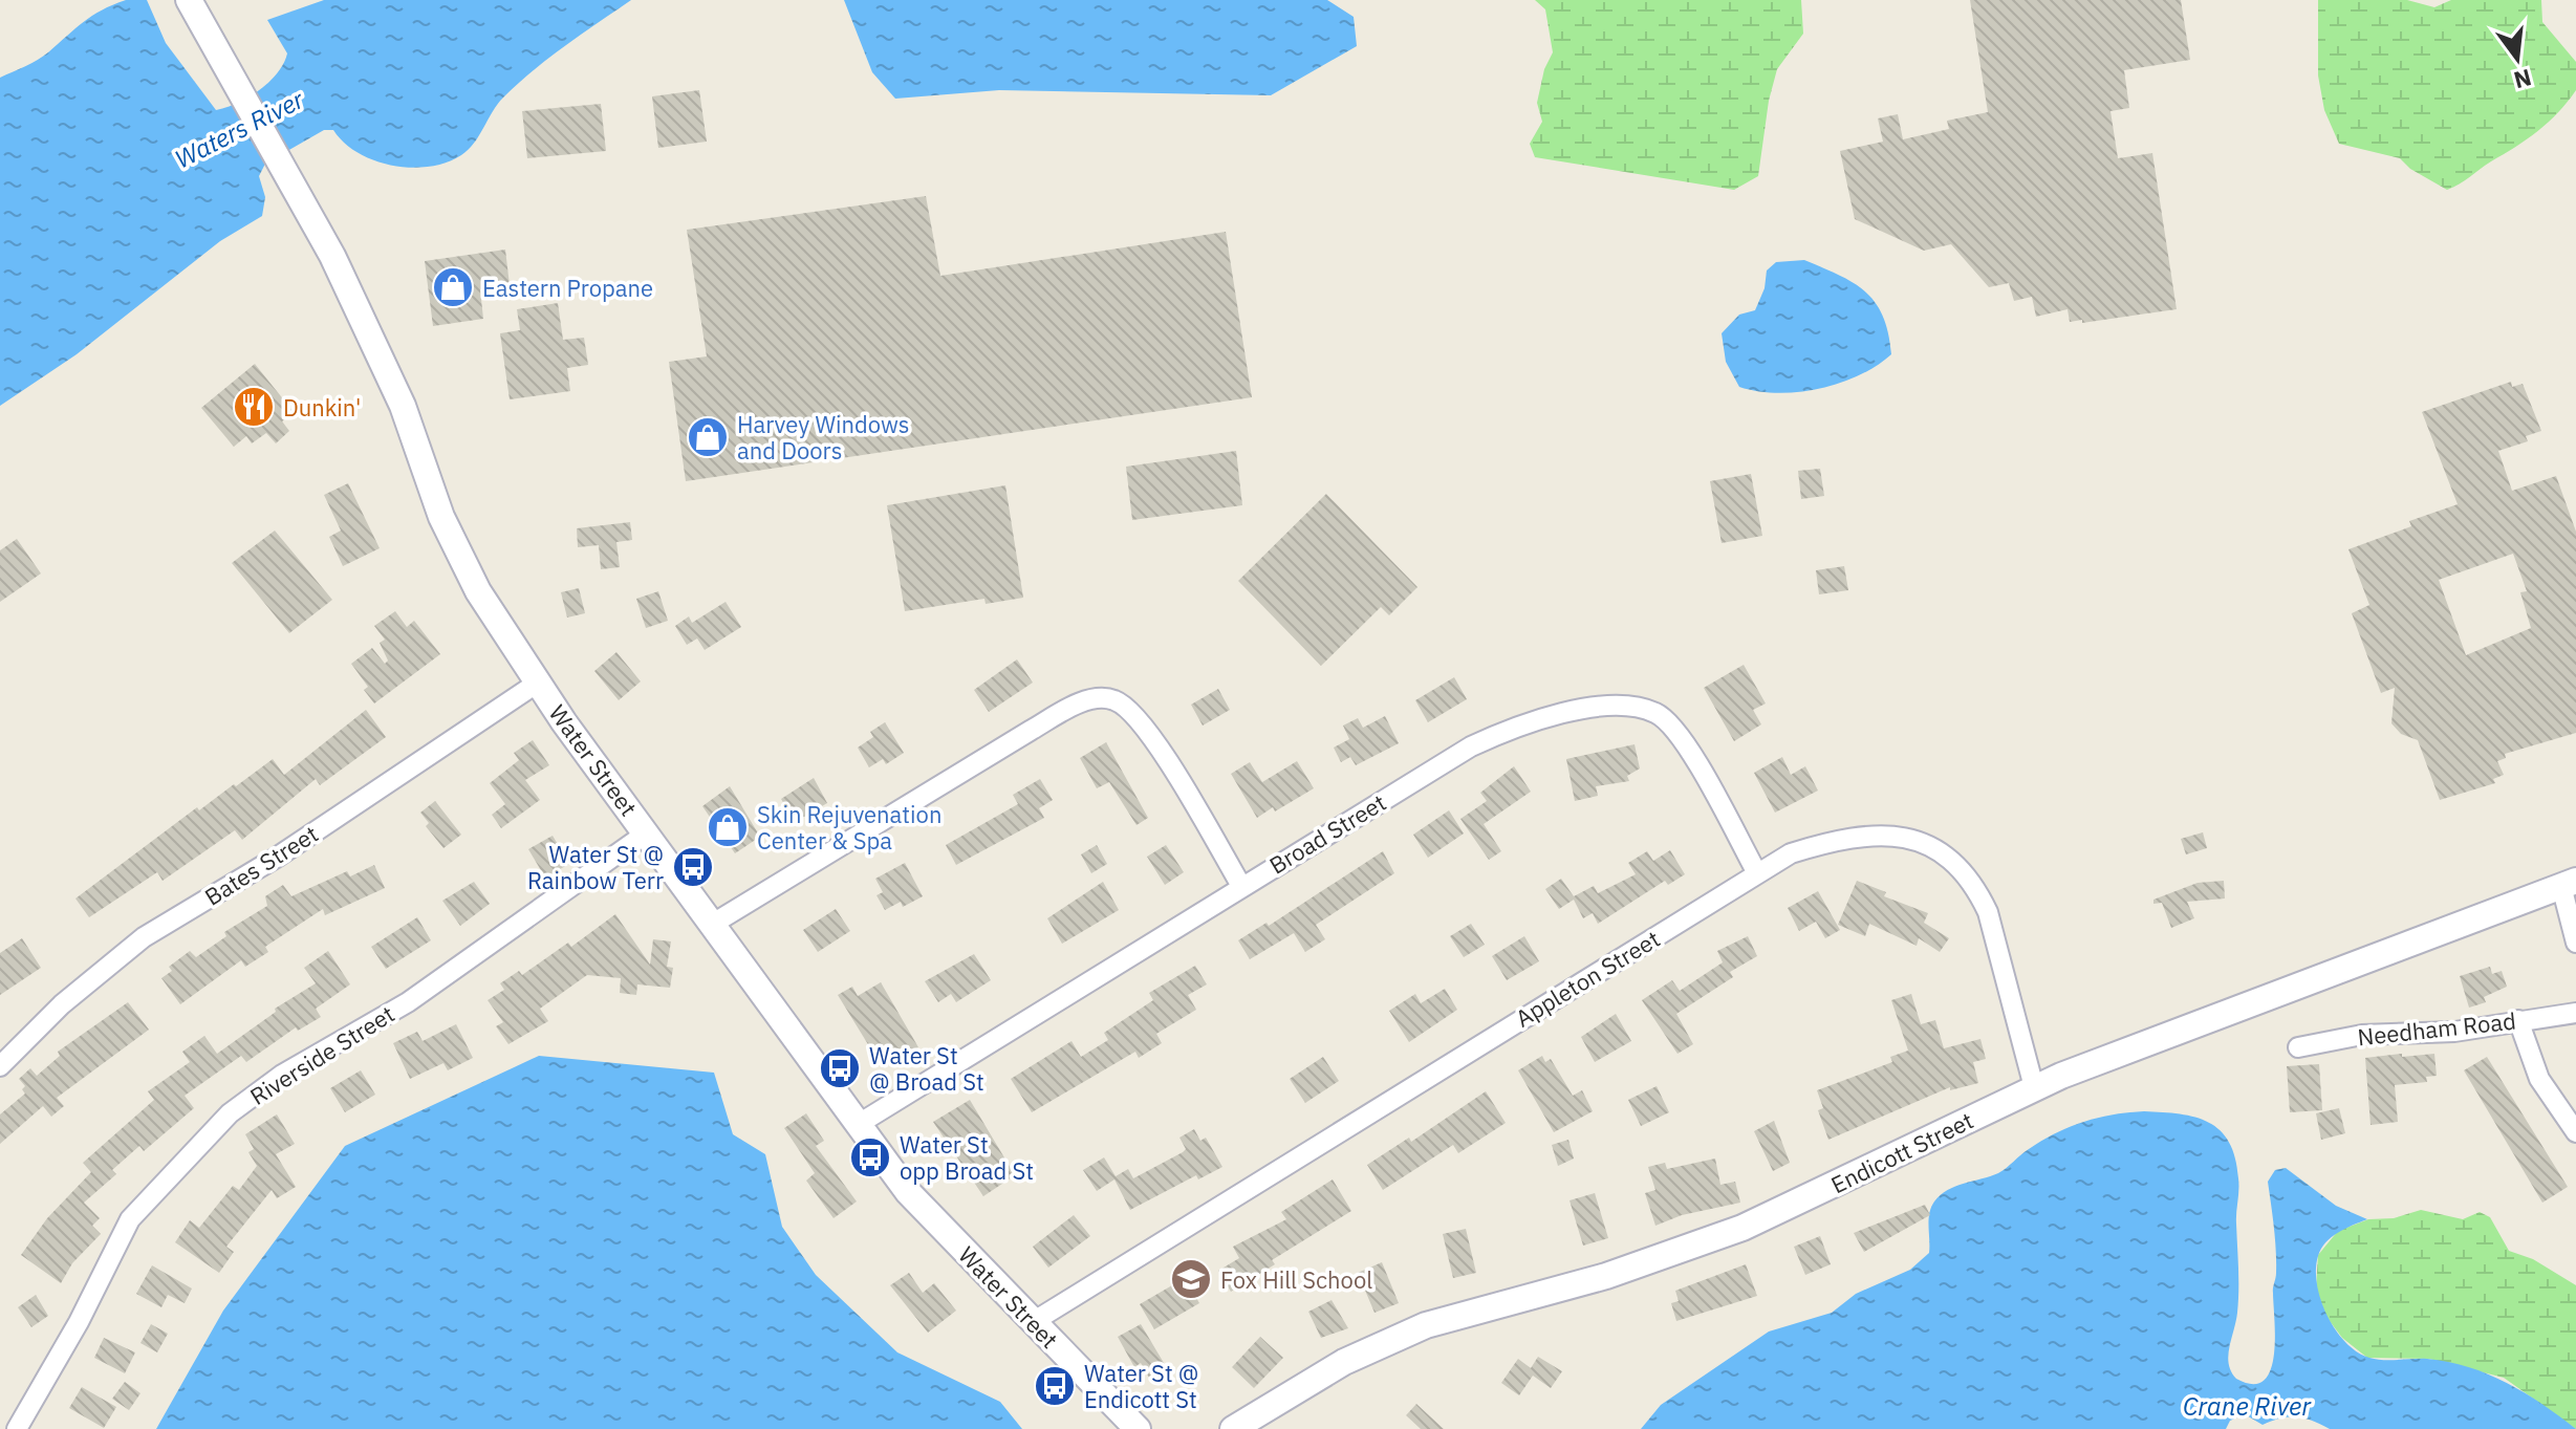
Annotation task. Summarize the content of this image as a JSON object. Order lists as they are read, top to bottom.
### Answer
{
  "streets": {
    "main road": ["Water Street", "Endicott Street"],
    "street": [
      "Broad Street",
      "Bates Street",
      "Appleton Street",
      "Needham Road",
      "Riverside Street"
    ]
  },
  "crossings": [
    ["Water Street", "Broad Street"],
    ["Water Street", "Bates Street"],
    ["Water Street", "Appleton Street"],
    ["Water Street", "Riverside Street"],
    ["Broad Street", "Appleton Street"],
    ["Appleton Street", "Endicott Street"]
  ],
  "water": ["Waters River", "Crane River"],
  "places": {
    "shop": ["Eastern Propane", "Harvey Windows and Doors", "Skin Rejuvenation Center & Spa"],
    "restaurant": ["Dunkin'"],
    "bus stop": [
      "Water St @ Rainbow Terr",
      "Water St @ Broad St",
      "Water St opp Broad St",
      "Water St @ Endicott St"
    ],
    "school or university": ["Fox Hill School"]
  },
  "north": "bottom"
}
